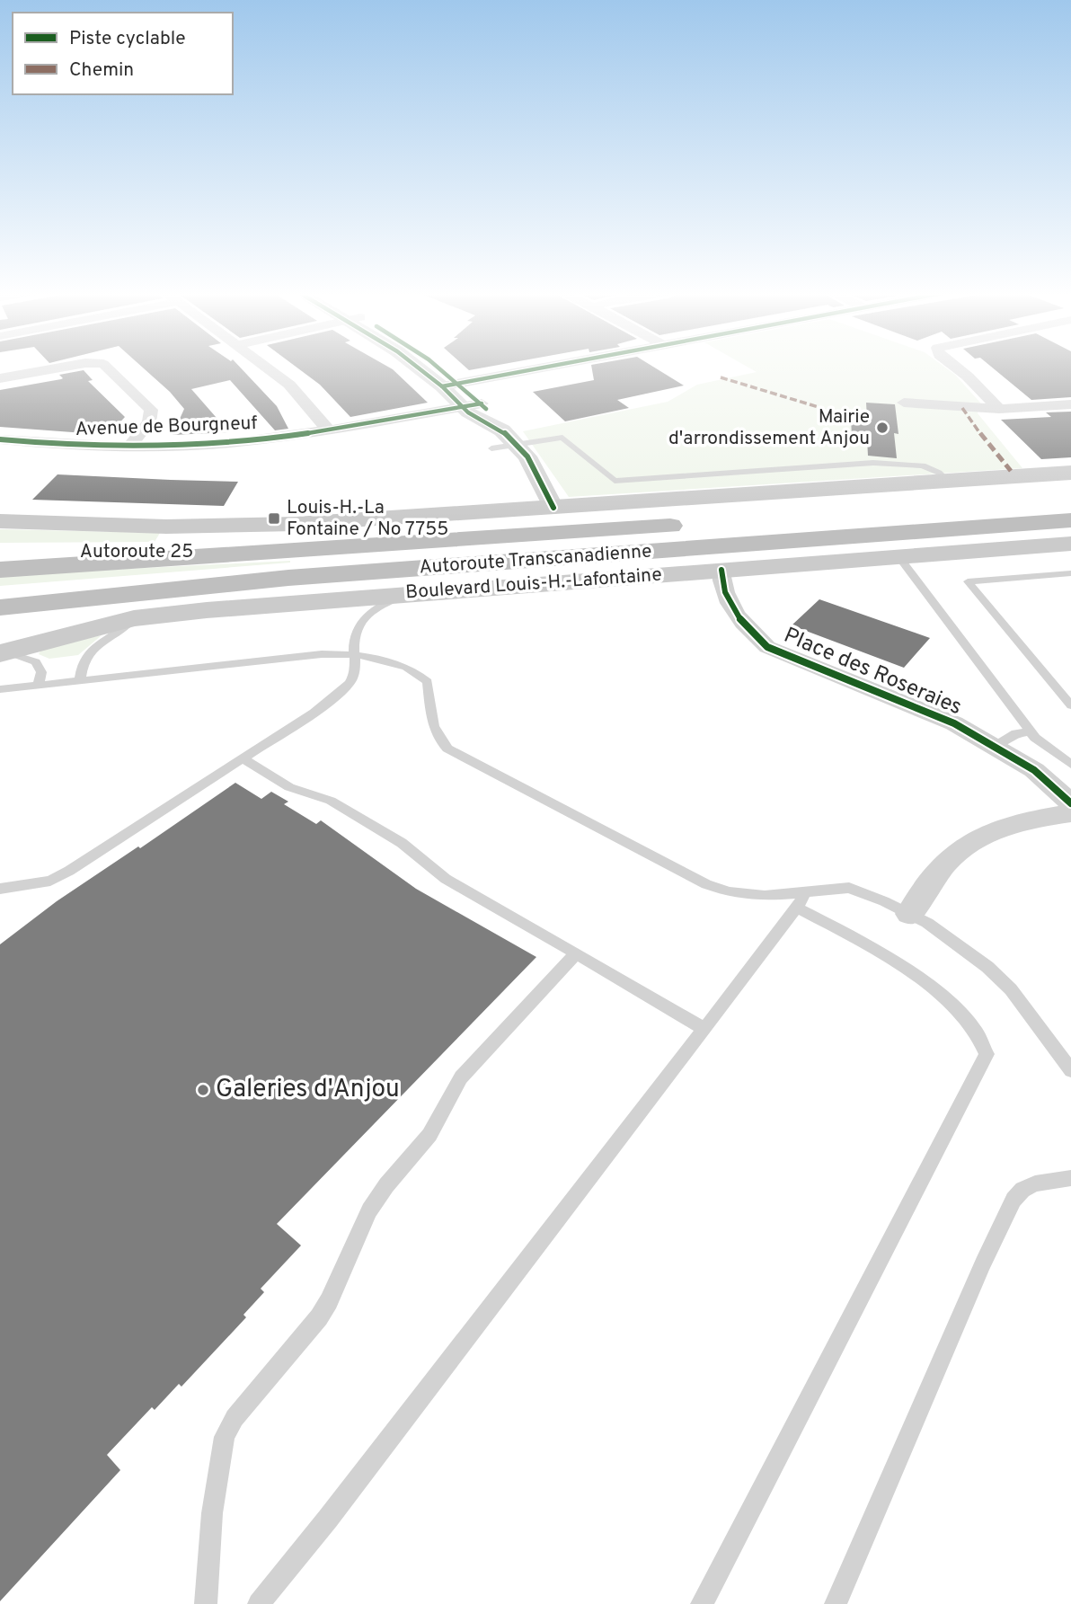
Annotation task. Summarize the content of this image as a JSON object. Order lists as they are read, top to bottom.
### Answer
{
  "streets": {
    "highway": ["Autoroute 25", "Autoroute Transcanadienne"],
    "main road": ["Boulevard Louis-H.-Lafontaine"],
    "street": ["Avenue de Bourgneuf", "Place des Roseraies"]
  },
  "crossings": [
    ["Autoroute 25", "Autoroute Transcanadienne"],
    ["Boulevard Louis-H.-Lafontaine", "Place des Roseraies"]
  ],
  "places": {
    "other": ["Mairie d'arrondissement Anjou", "Galeries d'Anjou"],
    "transit": ["Louis-H.-La Fontaine / No 7755"]
  },
  "legend": ["Piste cyclable", "Chemin"]
}
